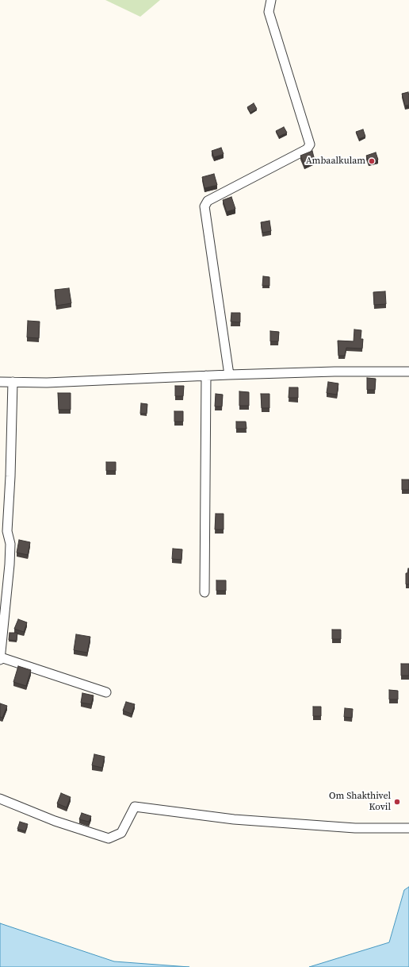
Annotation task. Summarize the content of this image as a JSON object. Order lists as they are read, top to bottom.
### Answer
{
  "places": ["Ambaalkulam", "Om Shakthivel Kovil"]
}
